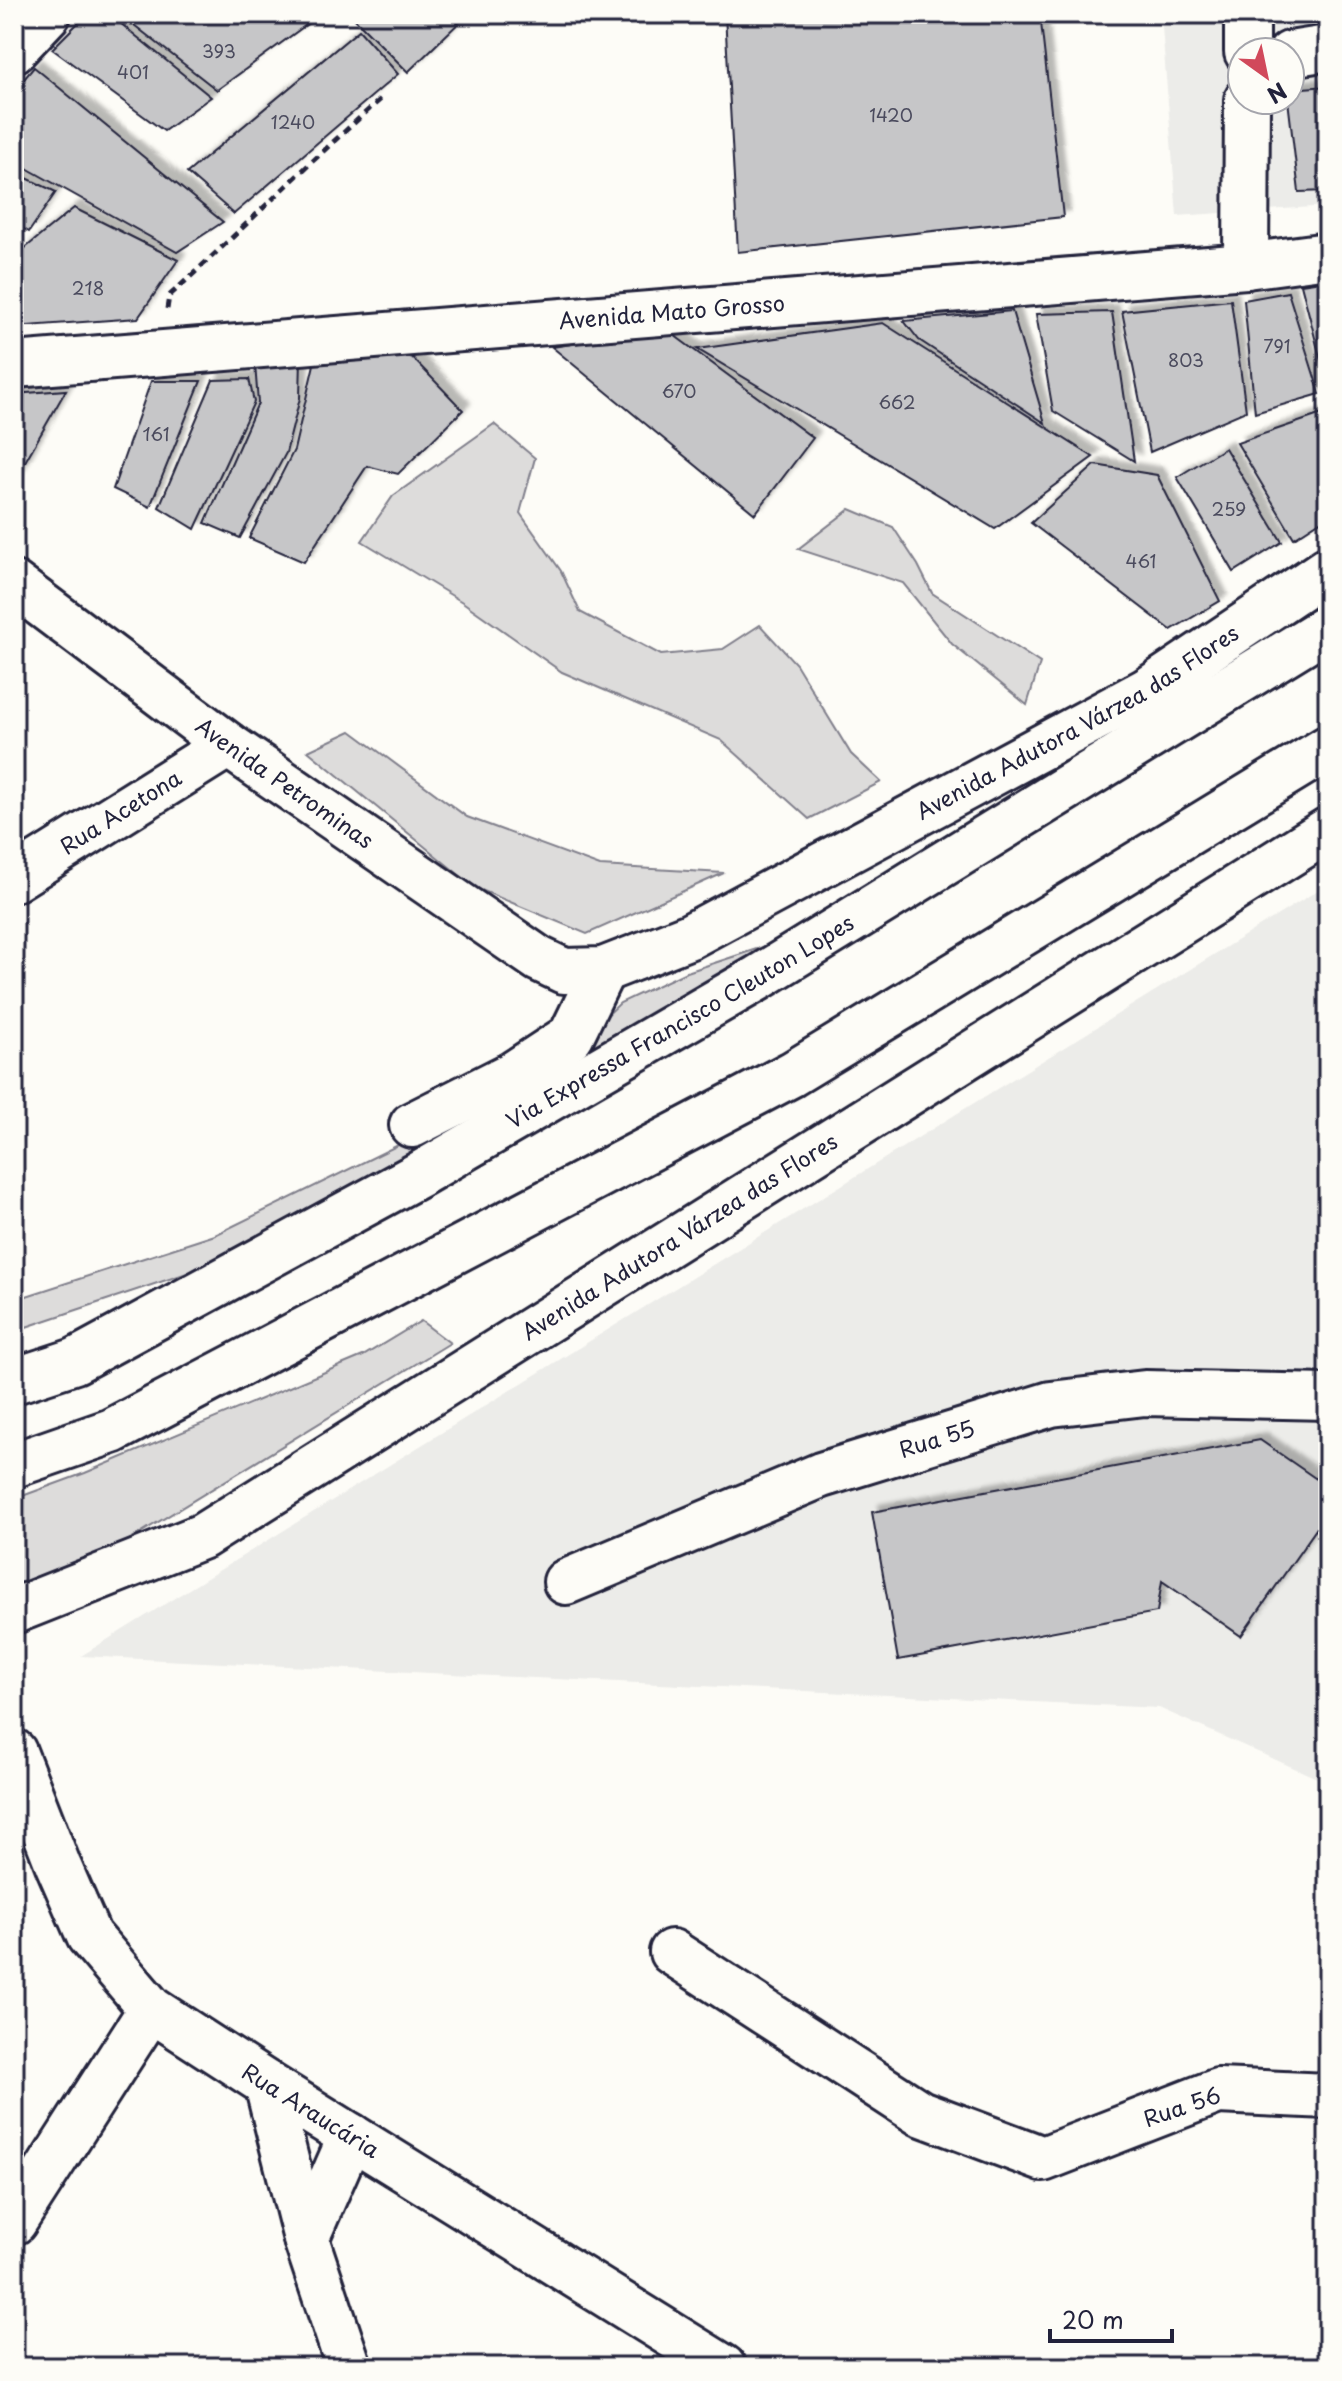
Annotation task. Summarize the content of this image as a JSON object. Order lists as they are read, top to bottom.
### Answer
{
  "streets": {
    "main road": [
      "Avenida Mato Grosso",
      "Avenida Adutora Várzea das Flores",
      "Avenida Petrominas",
      "Rua Acetona",
      "Via Expressa Francisco Cleuton Lopes",
      "Rua 55",
      "Rua 56",
      "Rua Araucária"
    ]
  },
  "crossings": [
    ["Avenida Adutora Várzea das Flores", "Avenida Petrominas"],
    ["Avenida Petrominas", "Rua Acetona"]
  ],
  "house_numbers": [
    "393",
    "401",
    "1420",
    "1240",
    "218",
    "791",
    "803",
    "670",
    "662",
    "161",
    "259",
    "461"
  ],
  "scale_bar": "20 m",
  "north": "bottom right"
}
